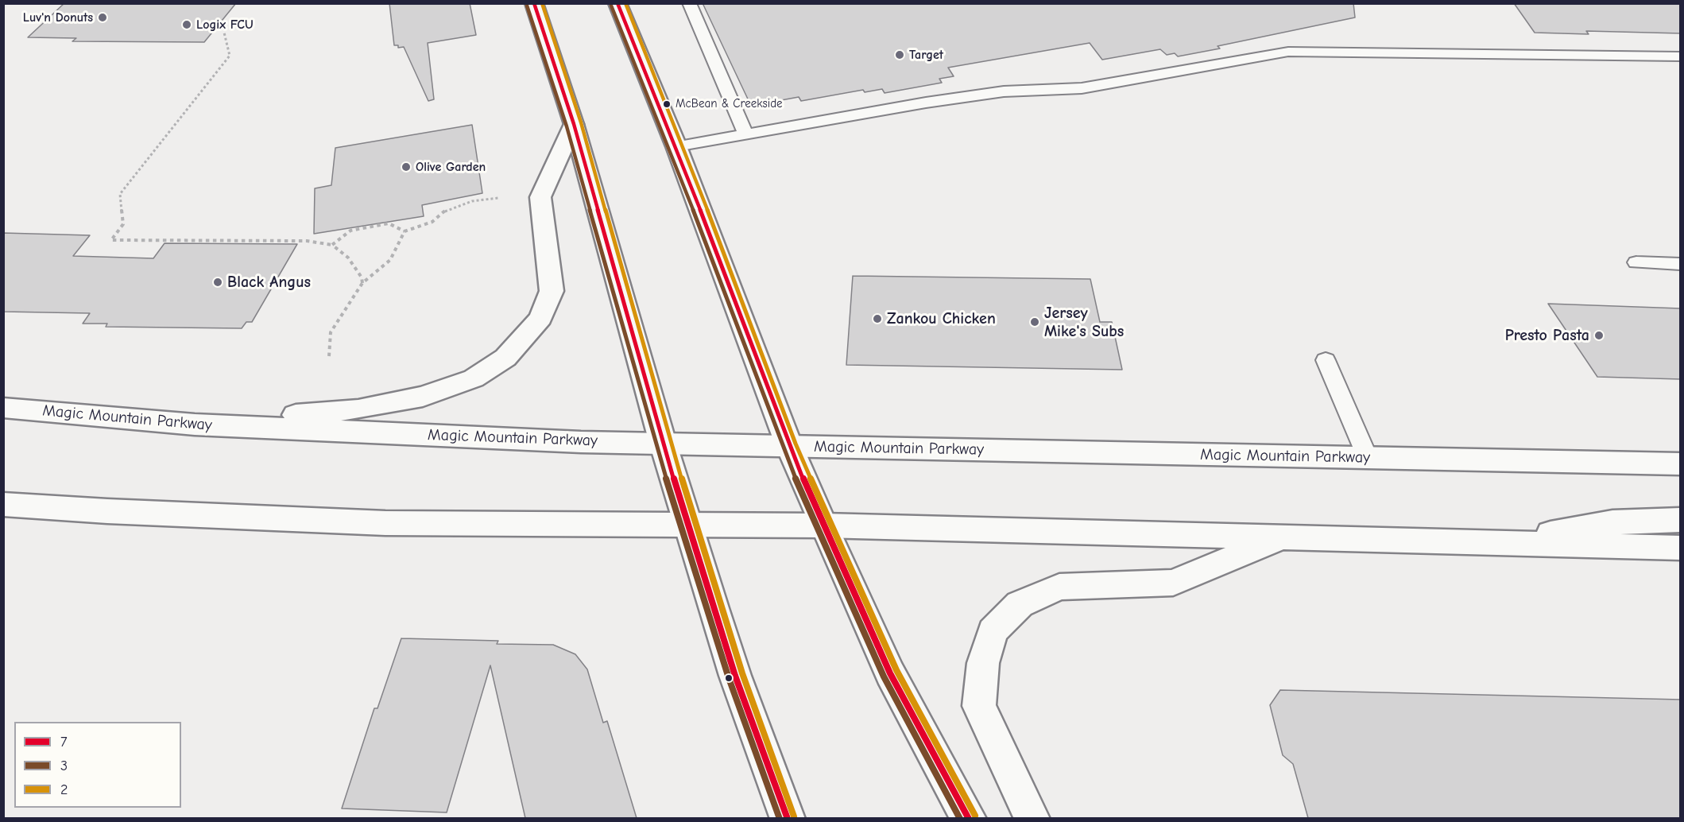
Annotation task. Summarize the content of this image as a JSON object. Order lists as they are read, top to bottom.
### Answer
{
  "streets": {
    "main road": ["Magic Mountain Parkway"]
  },
  "places": [
    "Luv'n Donuts",
    "Logix FCU",
    "Target",
    "McBean & Creekside",
    "Olive Garden",
    "Black Angus",
    "Zankou Chicken",
    "Jersey Mike's Subs",
    "Presto Pasta"
  ],
  "lines": ["transit line 7", "transit line 2", "transit line 3"],
  "legend": ["7", "3", "2"]
}
